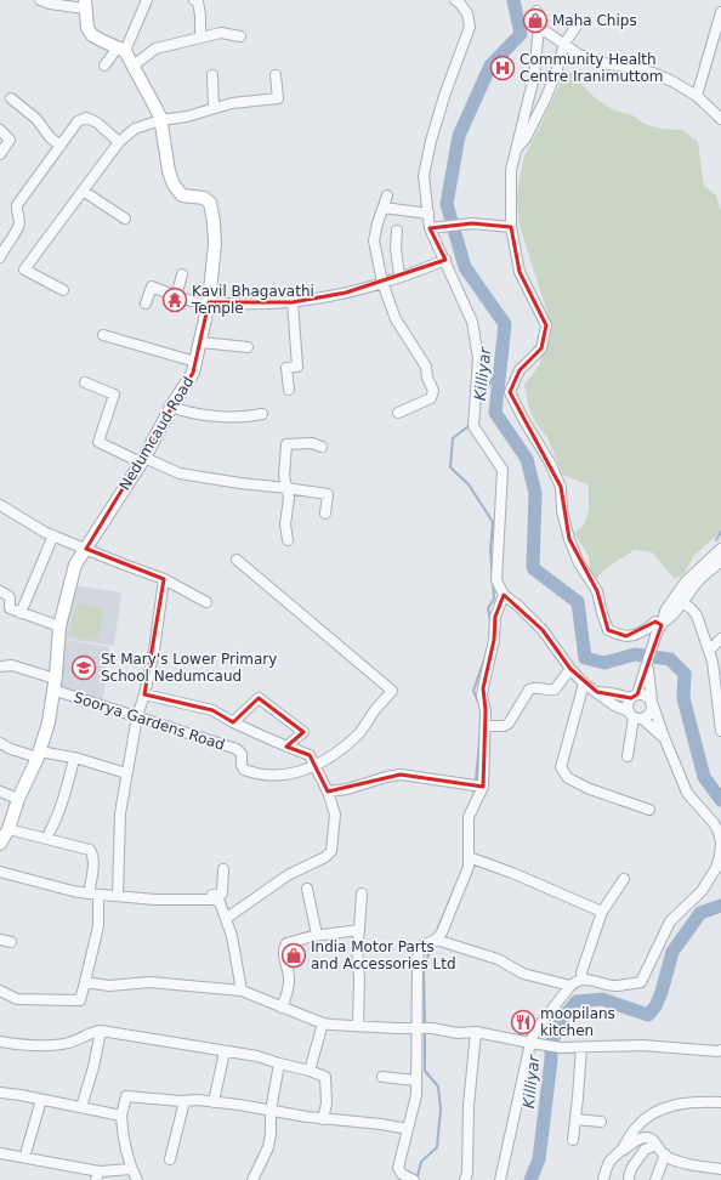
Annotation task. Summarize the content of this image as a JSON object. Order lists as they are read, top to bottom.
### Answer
{
  "streets": {
    "main road": ["Nedumcaud Road"],
    "street": ["Soorya Gardens Road"]
  },
  "crossings": [
    ["Nedumcaud Road", "Soorya Gardens Road"]
  ],
  "water": ["Killiyar"],
  "places": {
    "shop": ["Maha Chips", "India Motor Parts and Accessories Ltd"],
    "hospital": ["Community Health Centre Iranimuttom"],
    "temple": ["Kavil Bhagavathi Temple"],
    "school or university": ["St Mary's Lower Primary School Nedumcaud"],
    "restaurant": ["moopilans kitchen"]
  }
}
